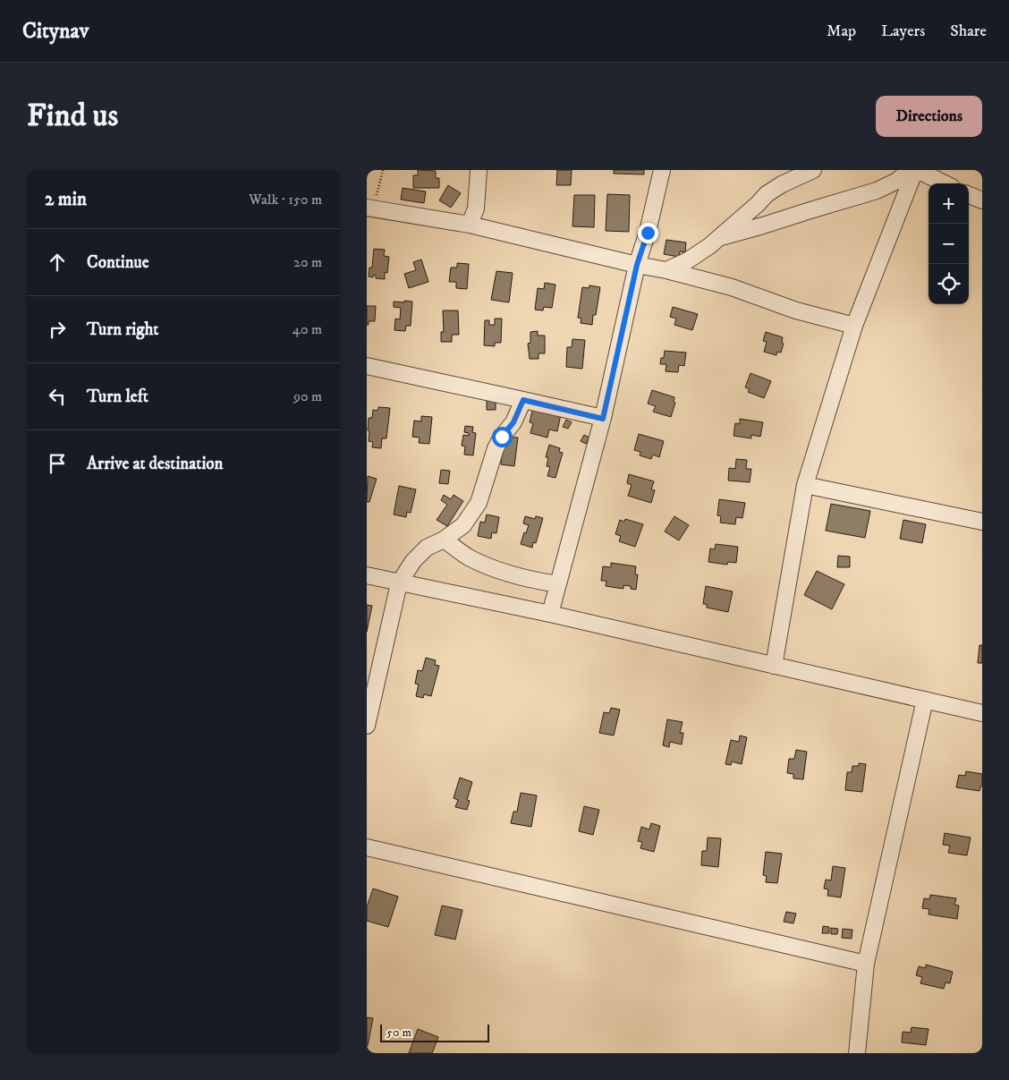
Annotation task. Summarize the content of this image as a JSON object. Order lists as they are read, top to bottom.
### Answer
{
  "scale_bar": "50 m",
  "page": {
    "header": "Citynav",
    "nav": ["Map", "Layers", "Share"],
    "buttons": "Directions",
    "title": "Find us",
    "heading": ["2 min", "Walk · 150 m"],
    "map_buttons": ["+", "−"],
    "list": [
      ["Continue", "20 m"],
      ["Turn right", "40 m"],
      ["Turn left", "90 m"],
      "Arrive at destination"
    ],
    "scale": "50 m"
  }
}
